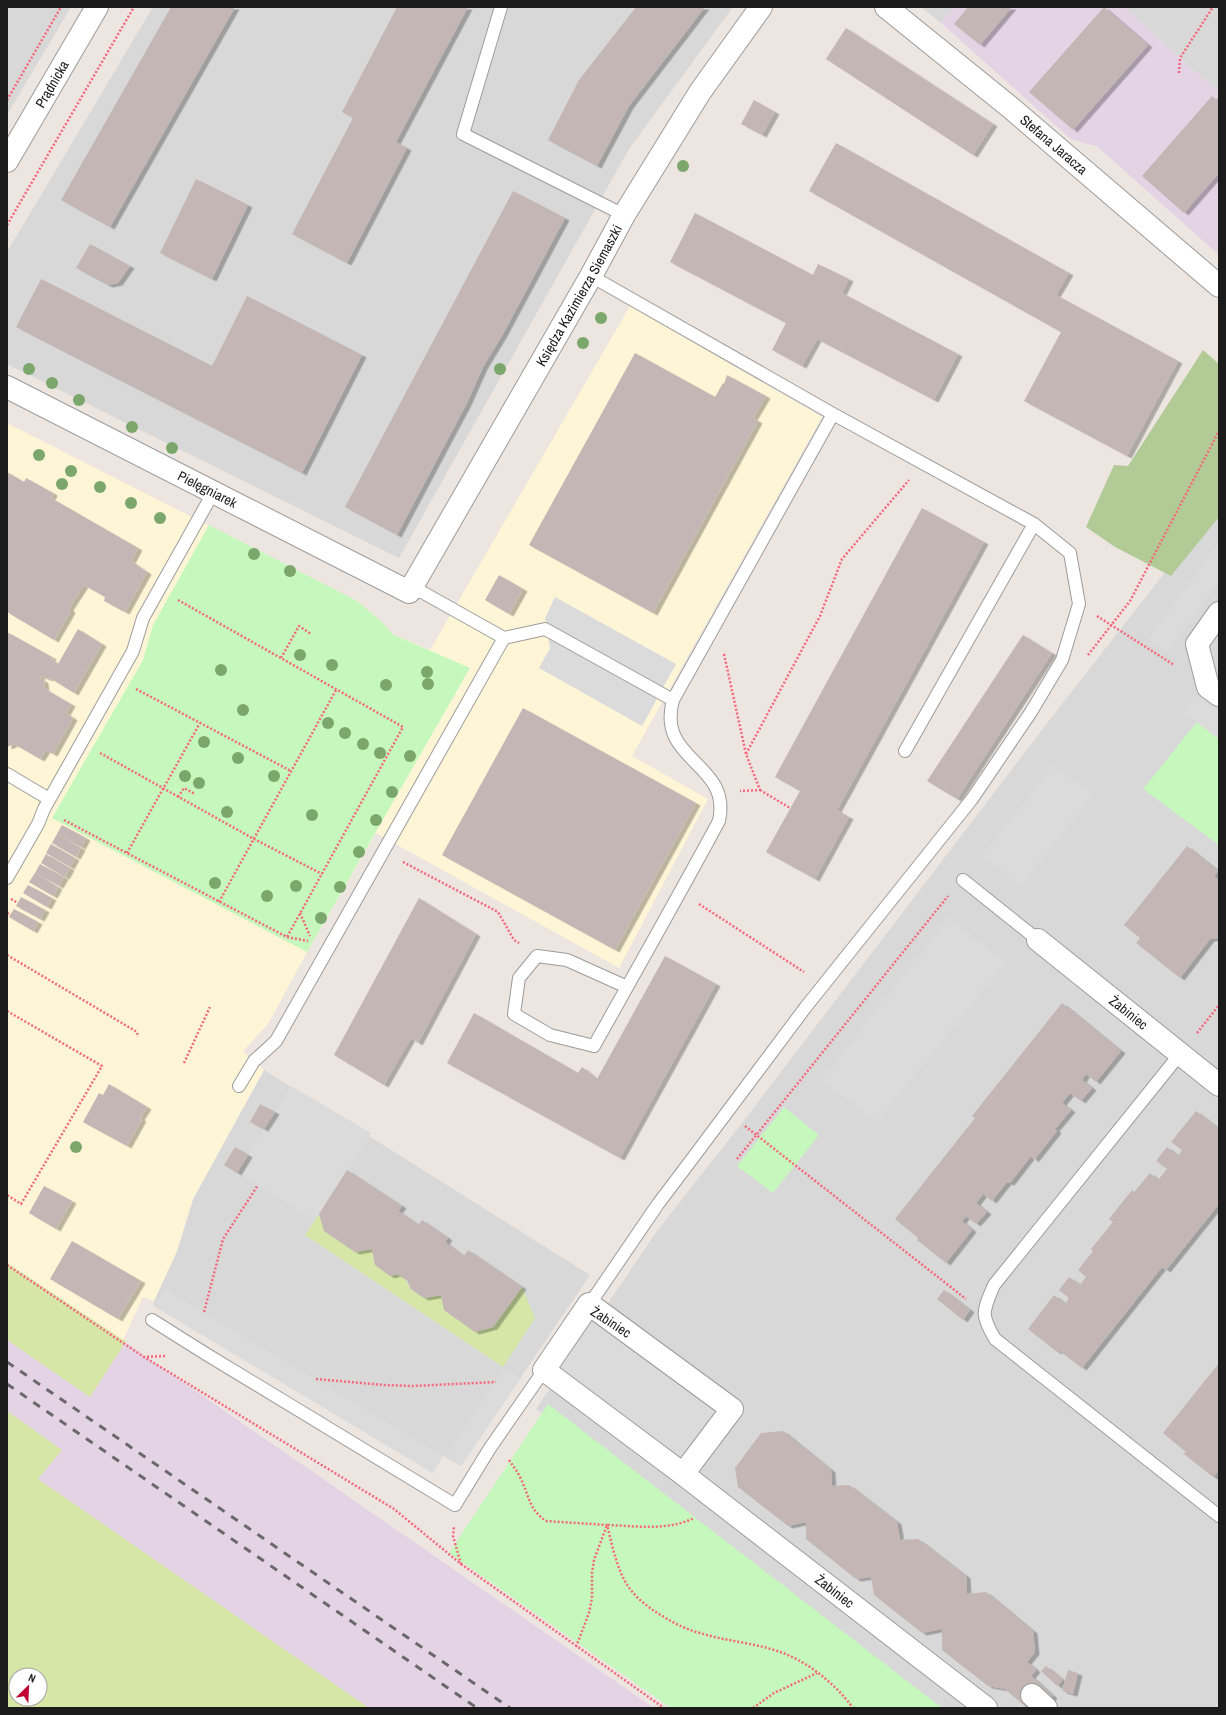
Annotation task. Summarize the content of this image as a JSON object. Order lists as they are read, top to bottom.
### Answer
{
  "streets": {
    "street": [
      "Prądnicka",
      "Stefana Jaracza",
      "Księdza Kazimierza Siemaszki",
      "Pielęgniarek",
      "Żabiniec"
    ]
  },
  "crossings": [
    ["Księdza Kazimierza Siemaszki", "Pielęgniarek"]
  ],
  "north": "top right"
}
